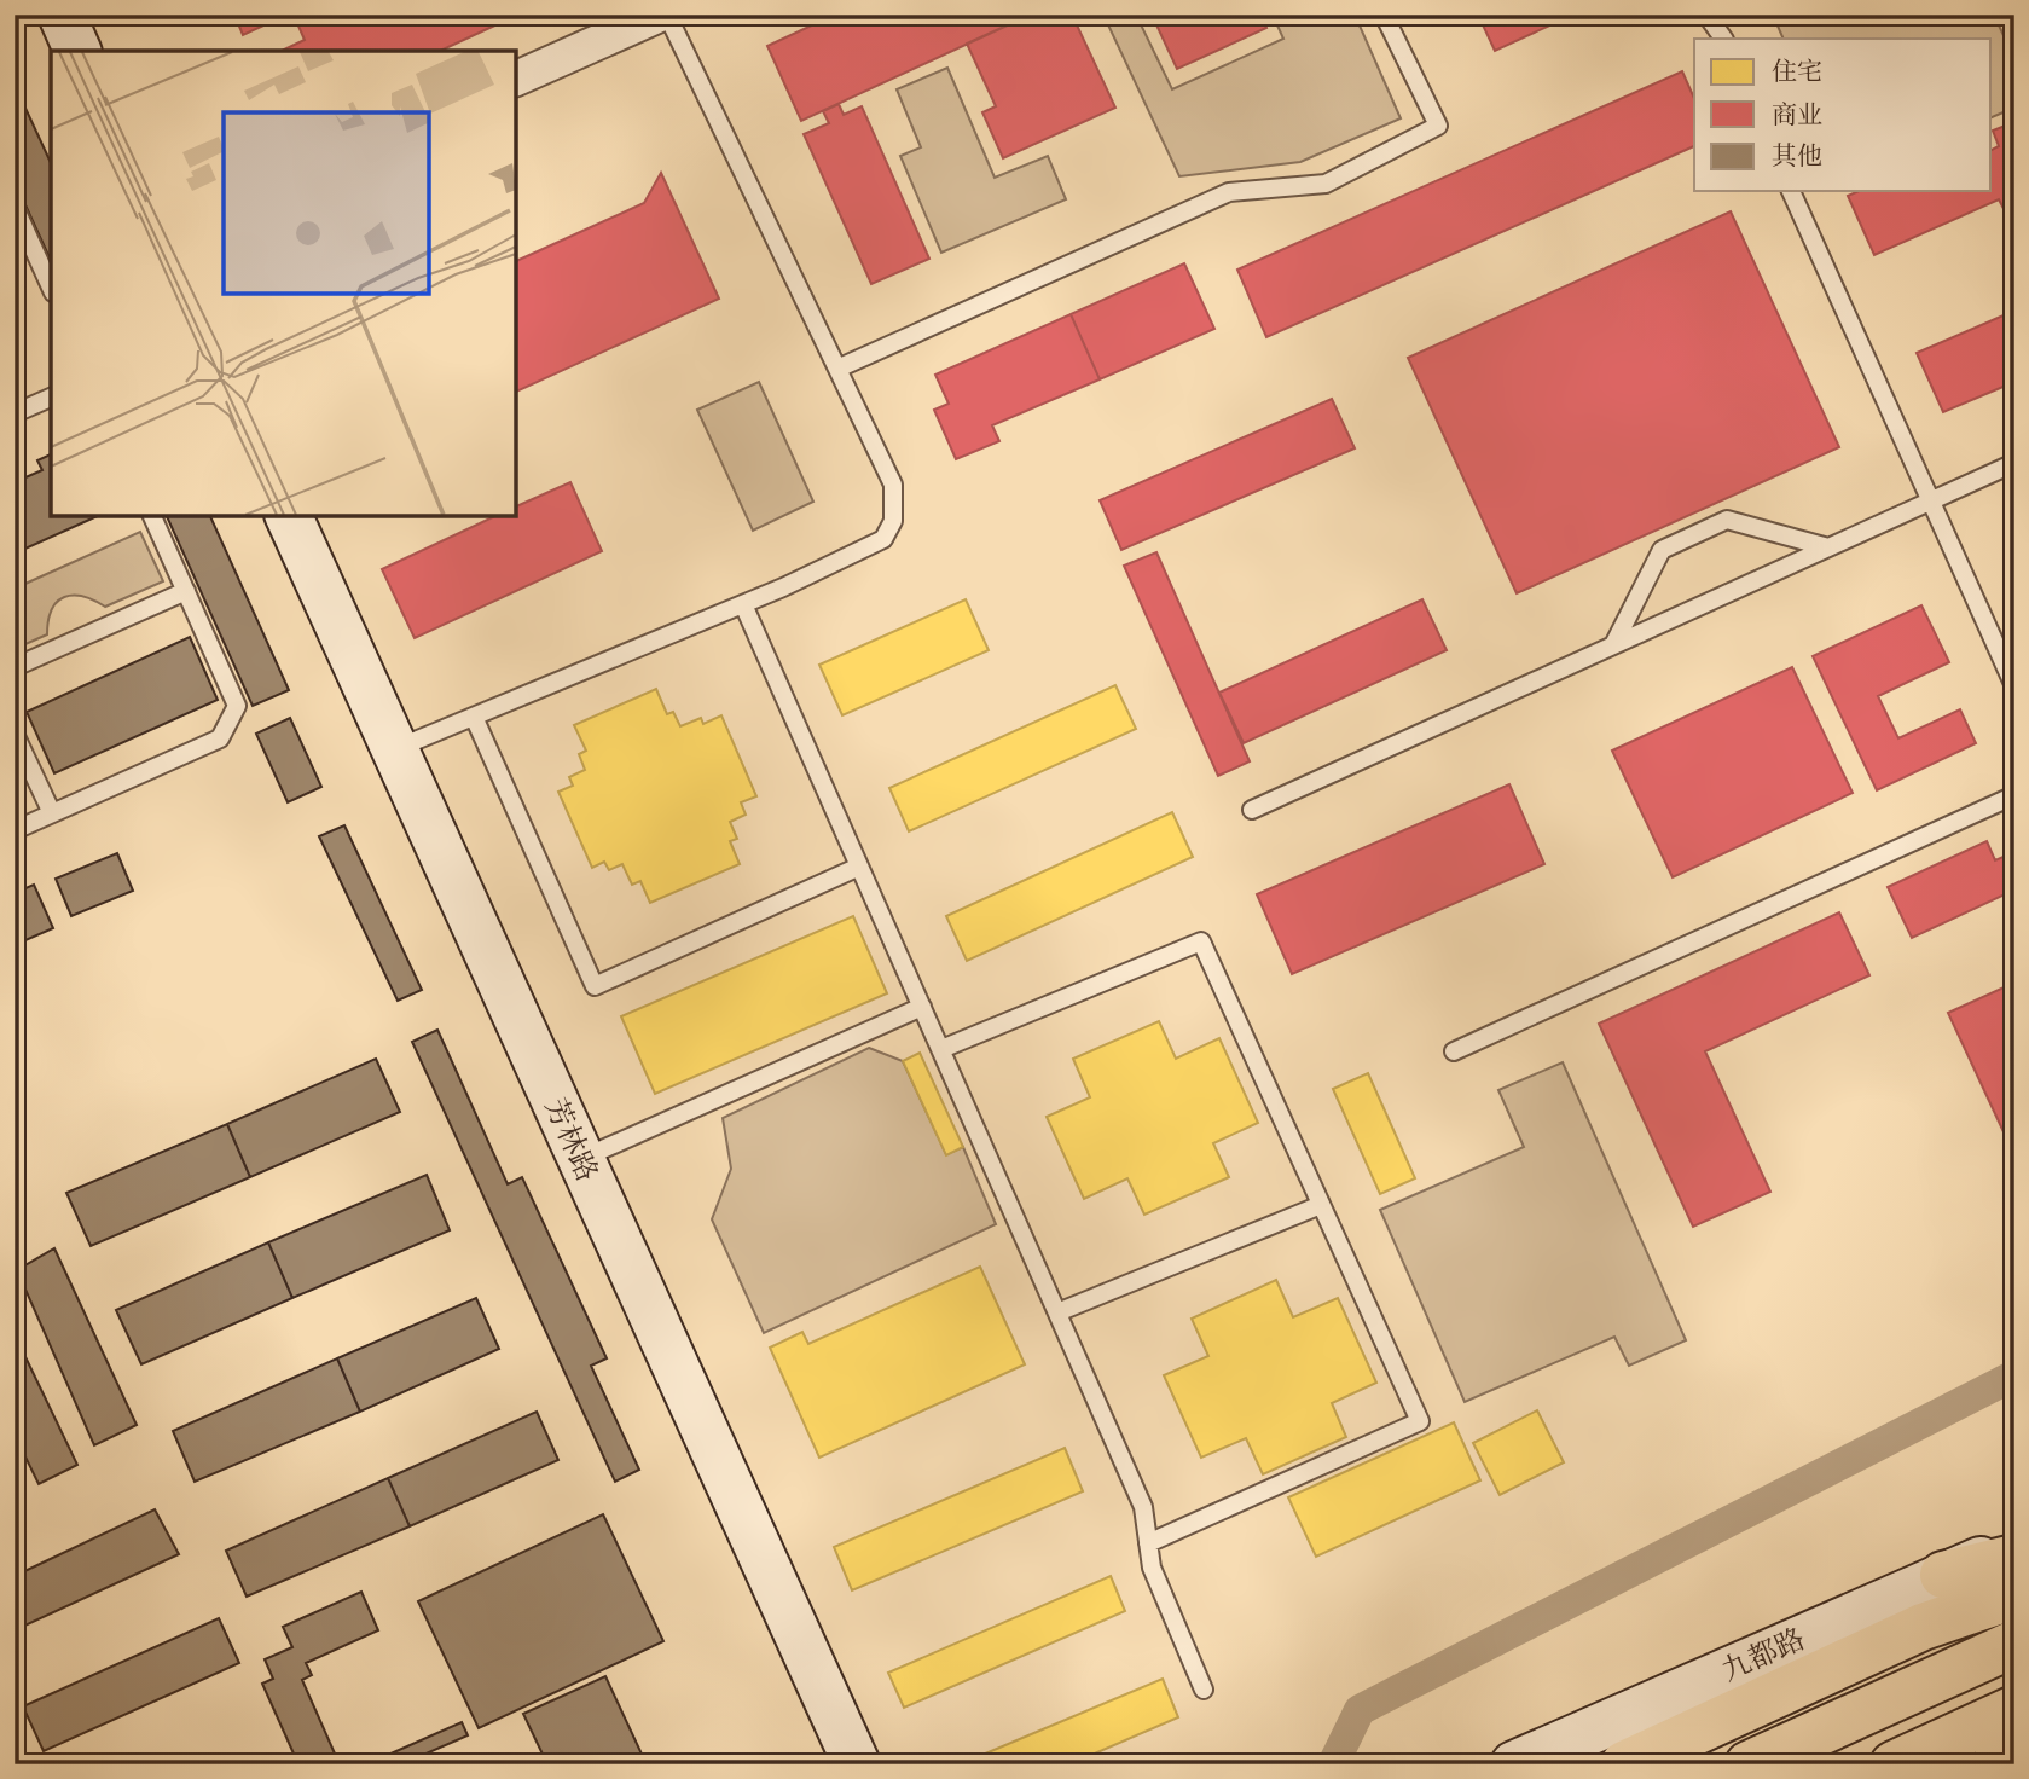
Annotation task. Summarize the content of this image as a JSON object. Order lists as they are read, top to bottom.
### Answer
{
  "streets": {
    "street": ["芳林路", "九都路"]
  },
  "legend": ["住宅", "商业", "其他"]
}
